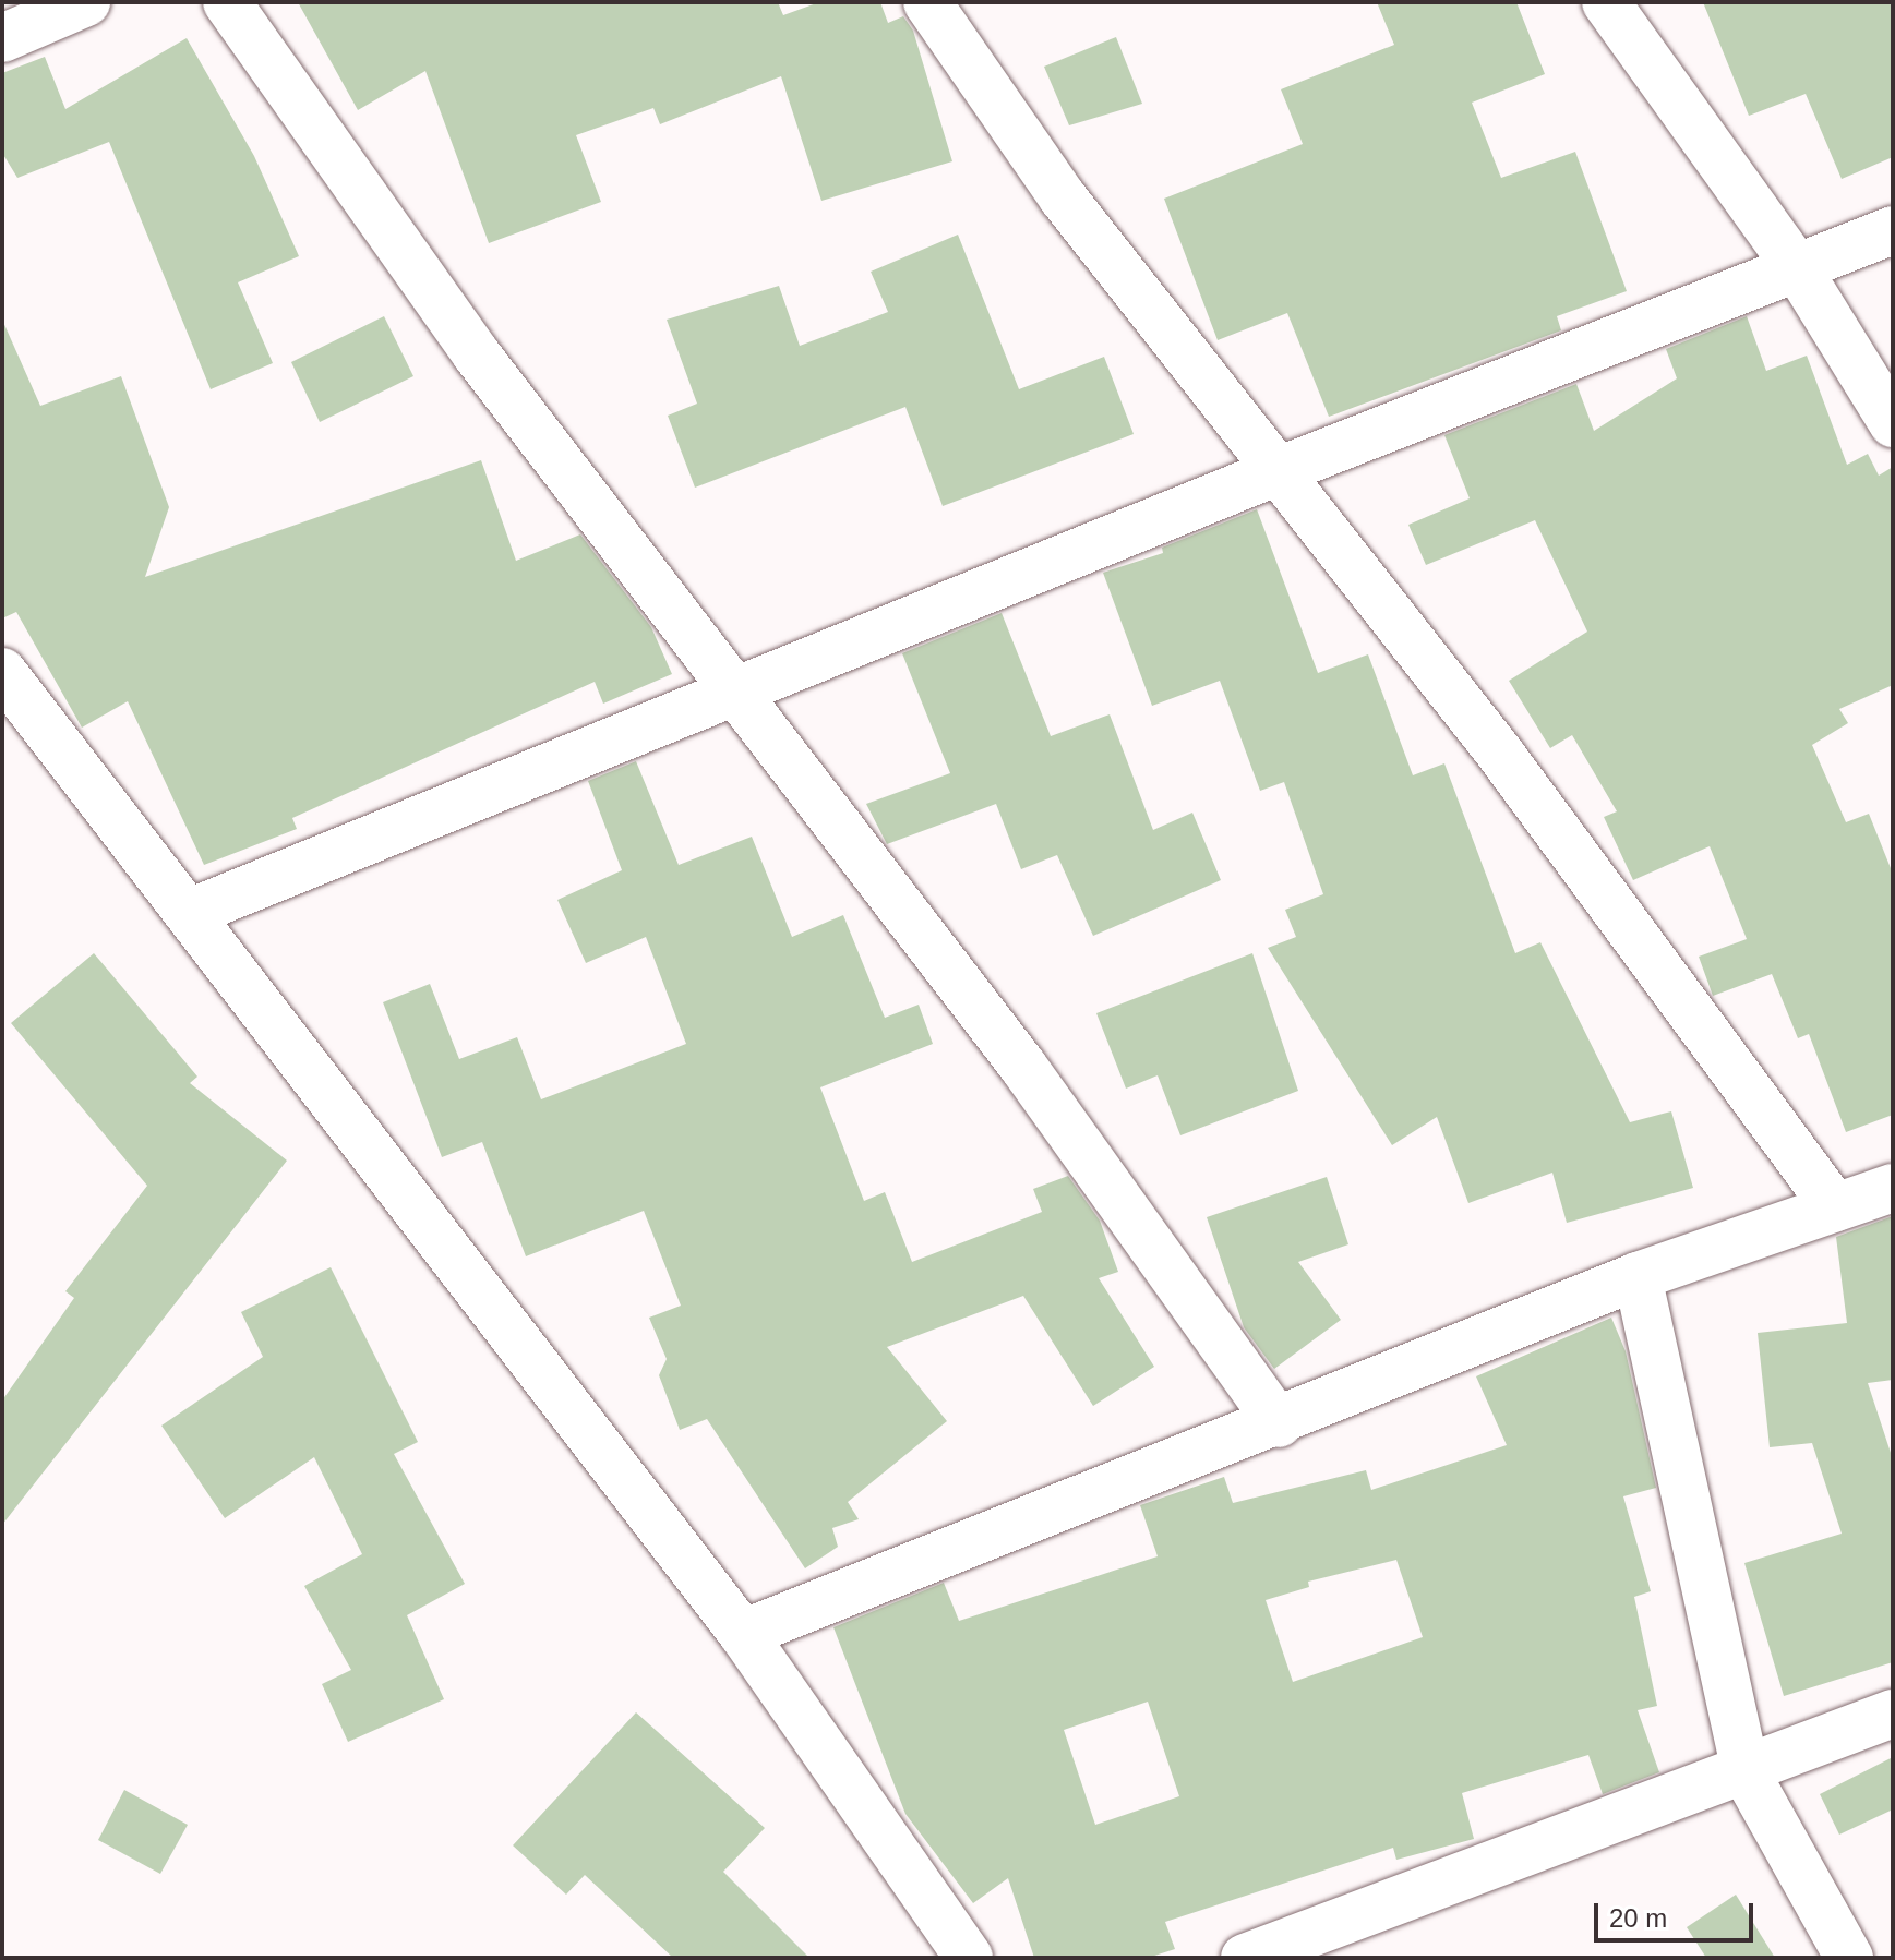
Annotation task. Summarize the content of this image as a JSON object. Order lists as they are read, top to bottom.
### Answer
{
  "scale_bar": "20 m"
}
